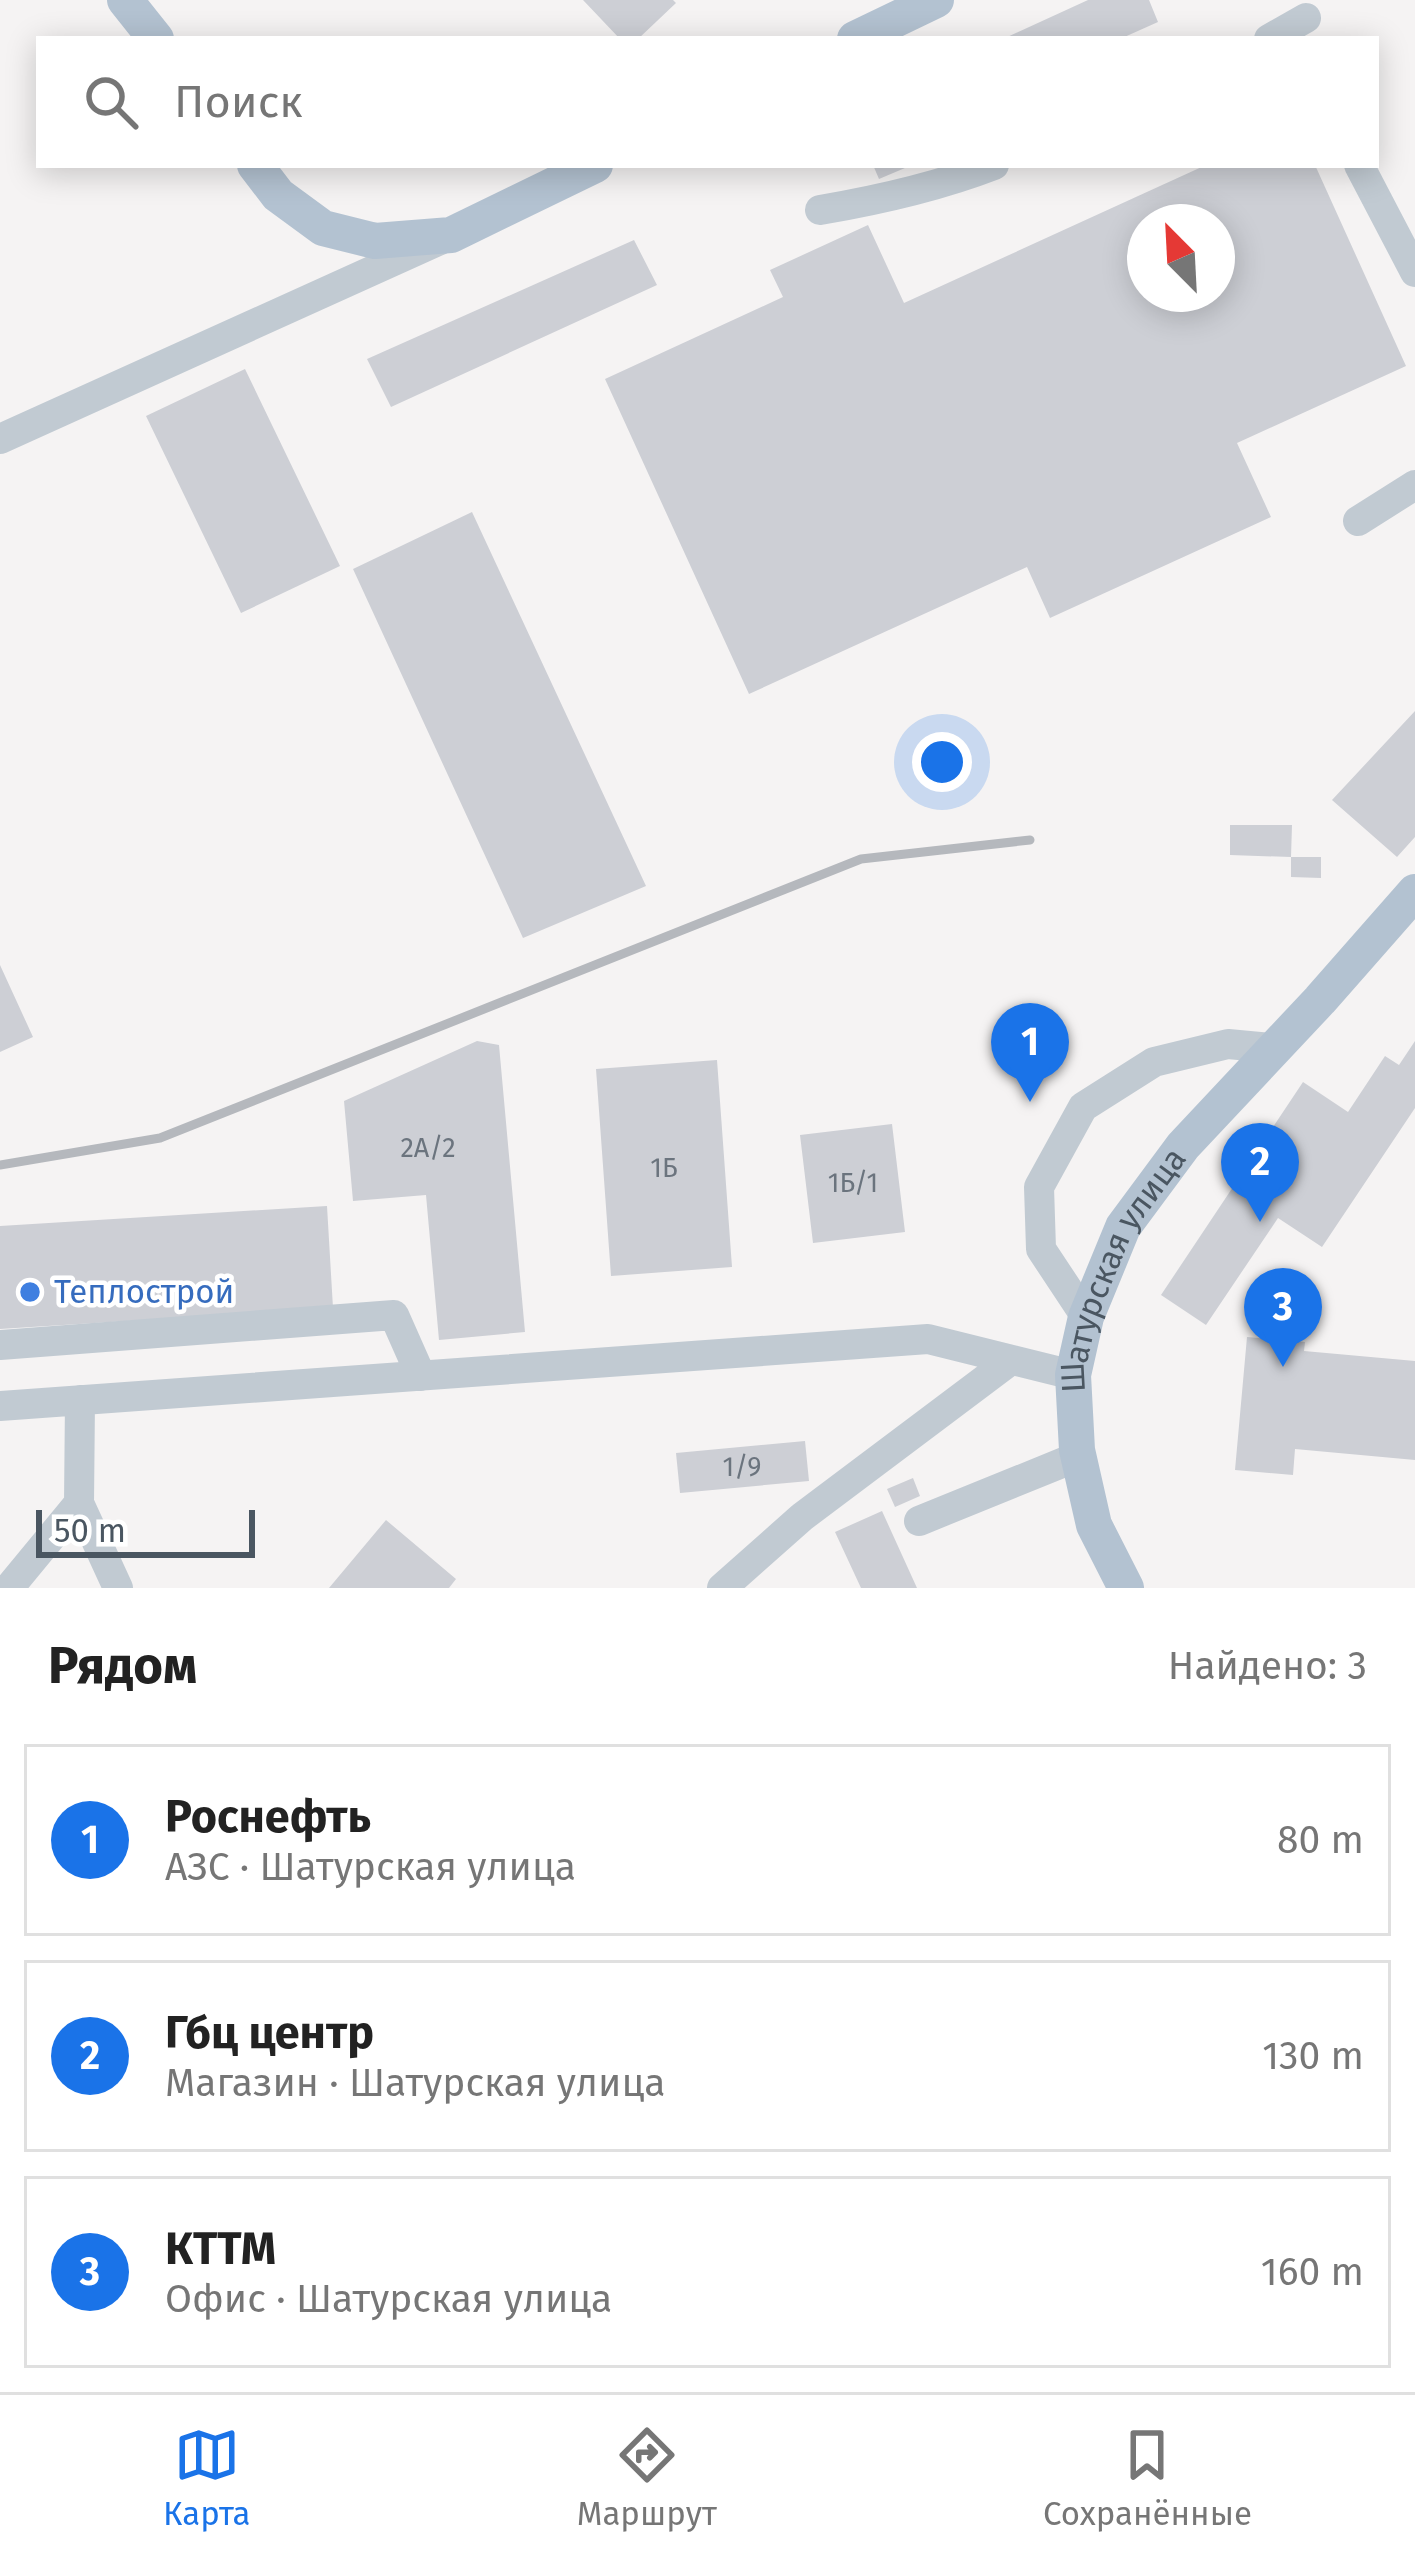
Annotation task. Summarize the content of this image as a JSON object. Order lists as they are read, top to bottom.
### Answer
{
  "streets": {
    "main road": ["Шатурская улица"]
  },
  "places": ["Теплострой"],
  "house_numbers": [
    "2А/2",
    "1Б",
    "1Б/1",
    "1/9"
  ],
  "scale_bar": "50 m",
  "north": "top left",
  "page": {
    "search": "Поиск",
    "pins": ["1", "2", "3"],
    "scale": "50 m",
    "heading": ["Рядом", "Найдено: 3"],
    "list": [
      {
        "mark": "1",
        "name": "Роснефть",
        "note": "АЗС · Шатурская улица",
        "value": "80 m"
      },
      {
        "mark": "2",
        "name": "Гбц центр",
        "note": "Магазин · Шатурская улица",
        "value": "130 m"
      },
      {
        "mark": "3",
        "name": "КТТМ",
        "note": "Офис · Шатурская улица",
        "value": "160 m"
      }
    ],
    "nav": ["Карта", "Маршрут", "Сохранённые"]
  }
}
